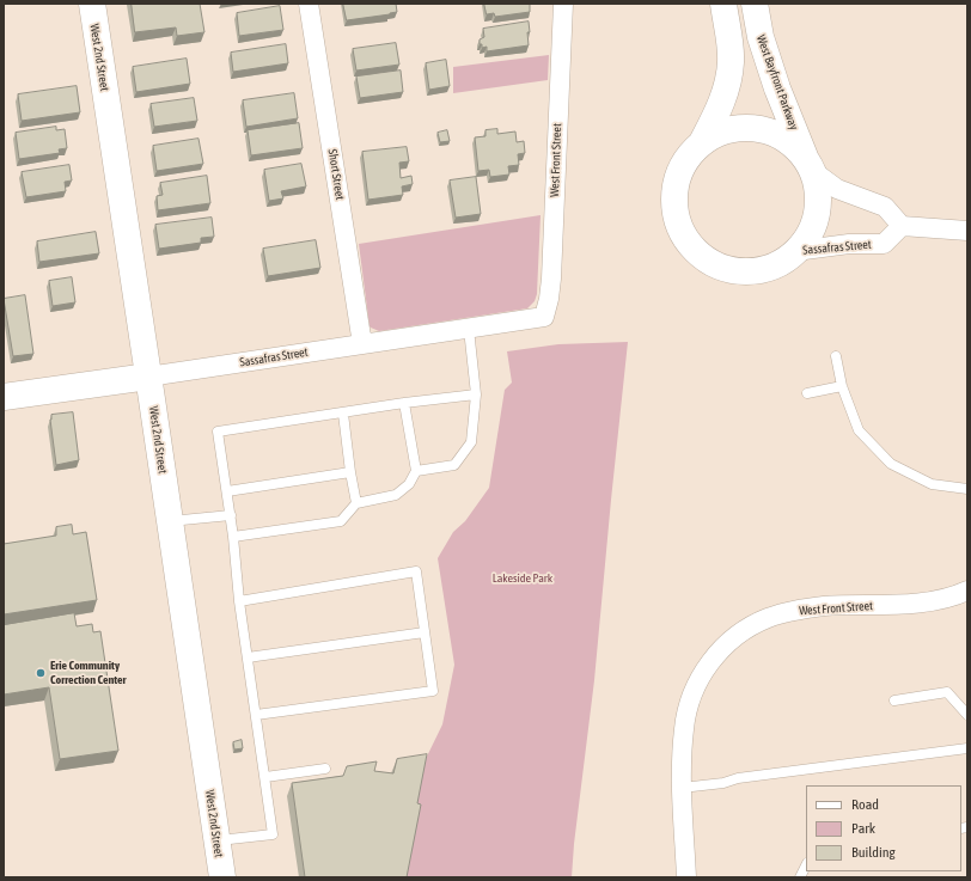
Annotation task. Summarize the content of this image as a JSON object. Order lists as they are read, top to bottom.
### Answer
{
  "streets": {
    "main road": ["West 2nd Street", "West Bayfront Parkway", "Sassafras Street"],
    "street": ["West Front Street", "Short Street"]
  },
  "crossings": [
    ["West 2nd Street", "Sassafras Street"],
    ["West Bayfront Parkway", "Sassafras Street"],
    ["West Front Street", "Sassafras Street"],
    ["Short Street", "Sassafras Street"]
  ],
  "parks": ["Lakeside Park"],
  "places": ["Erie Community Correction Center"],
  "legend": ["Road", "Park", "Building"]
}
